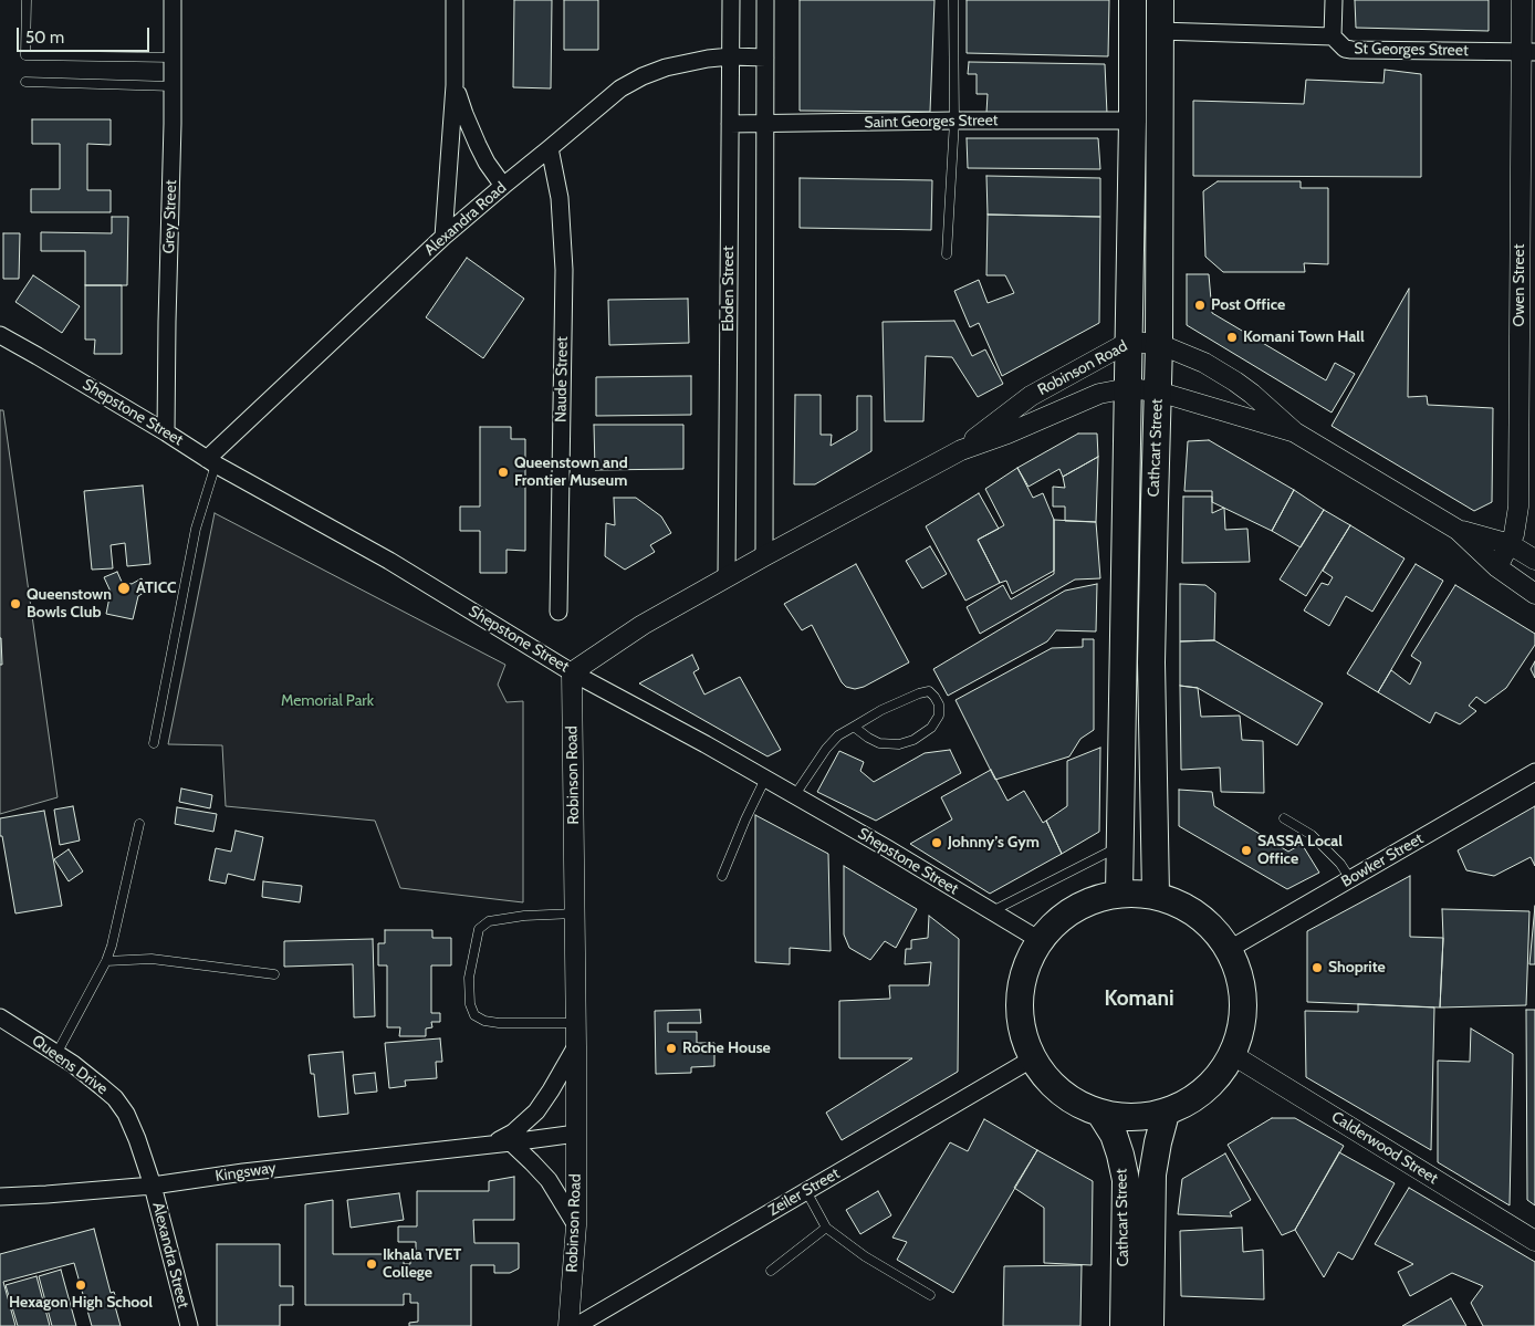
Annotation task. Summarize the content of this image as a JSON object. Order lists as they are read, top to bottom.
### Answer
{
  "streets": {
    "highway": ["Cathcart Street"],
    "street": [
      "St Georges Street",
      "Saint Georges Street",
      "Grey Street",
      "Alexandra Road",
      "Owen Street",
      "Ebden Street",
      "Robinson Road",
      "Naude Street",
      "Shepstone Street",
      "Bowker Street",
      "Queens Drive",
      "Calderwood Street",
      "Kingsway",
      "Zeiler Street",
      "Alexandra Street"
    ]
  },
  "crossings": [
    ["St Georges Street", "Owen Street"],
    ["St Georges Street", "Cathcart Street"],
    ["Saint Georges Street", "Ebden Street"],
    ["Saint Georges Street", "Cathcart Street"],
    ["Grey Street", "Shepstone Street"],
    ["Alexandra Road", "Ebden Street"],
    ["Alexandra Road", "Naude Street"],
    ["Alexandra Road", "Shepstone Street"],
    ["Owen Street", "Robinson Road"],
    ["Ebden Street", "Robinson Road"],
    ["Robinson Road", "Shepstone Street"],
    ["Robinson Road", "Cathcart Street"],
    ["Robinson Road", "Kingsway"],
    ["Queens Drive", "Kingsway"],
    ["Queens Drive", "Alexandra Street"],
    ["Kingsway", "Alexandra Street"]
  ],
  "districts": ["Komani"],
  "parks": ["Memorial Park"],
  "places": [
    "Post Office",
    "Komani Town Hall",
    "Queenstown and Frontier Museum",
    "ATICC",
    "Queenstown Bowls Club",
    "Johnny’s Gym",
    "SASSA Local Office",
    "Shoprite",
    "Roche House",
    "Ikhala TVET College",
    "Hexagon High School"
  ],
  "scale_bar": "50 m"
}
